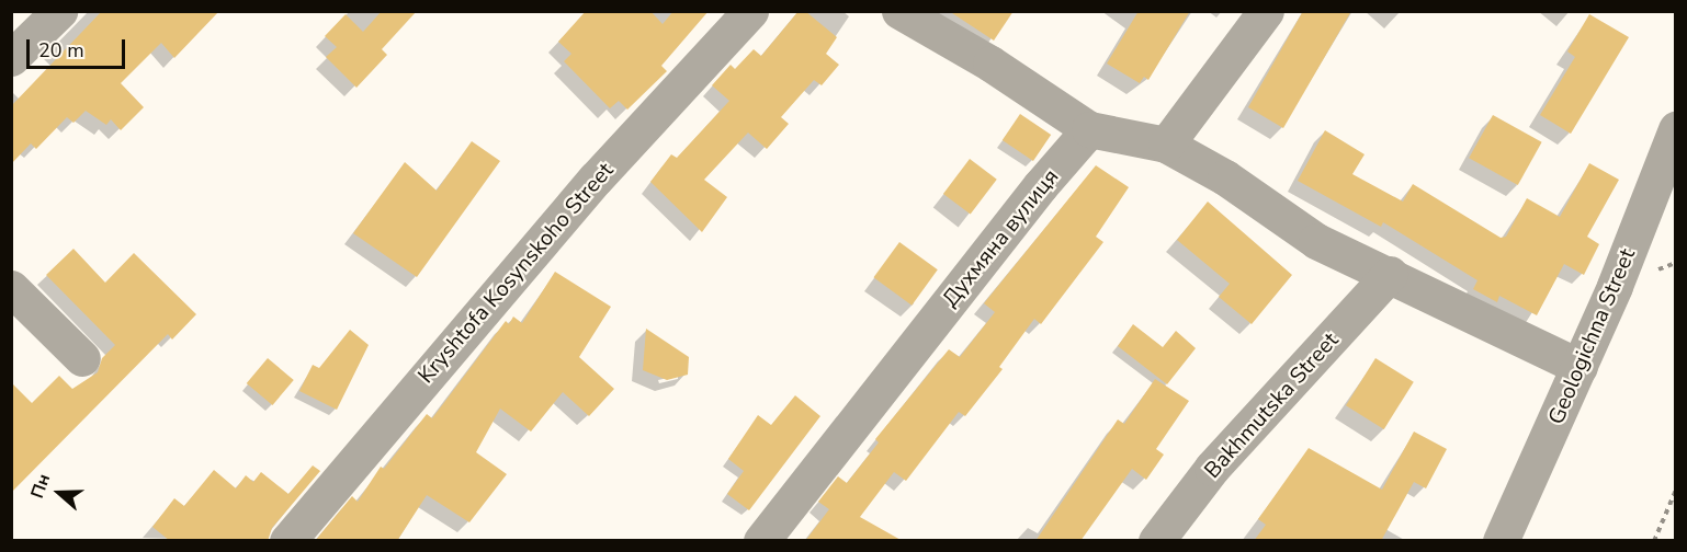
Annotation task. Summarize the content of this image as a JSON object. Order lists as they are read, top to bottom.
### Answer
{
  "streets": {
    "street": [
      "Духмяна вулиця",
      "Kryshtofa Kosynskoho Street",
      "Geologichna Street",
      "Bakhmutska Street"
    ]
  },
  "scale_bar": "20 m",
  "north": "left"
}
